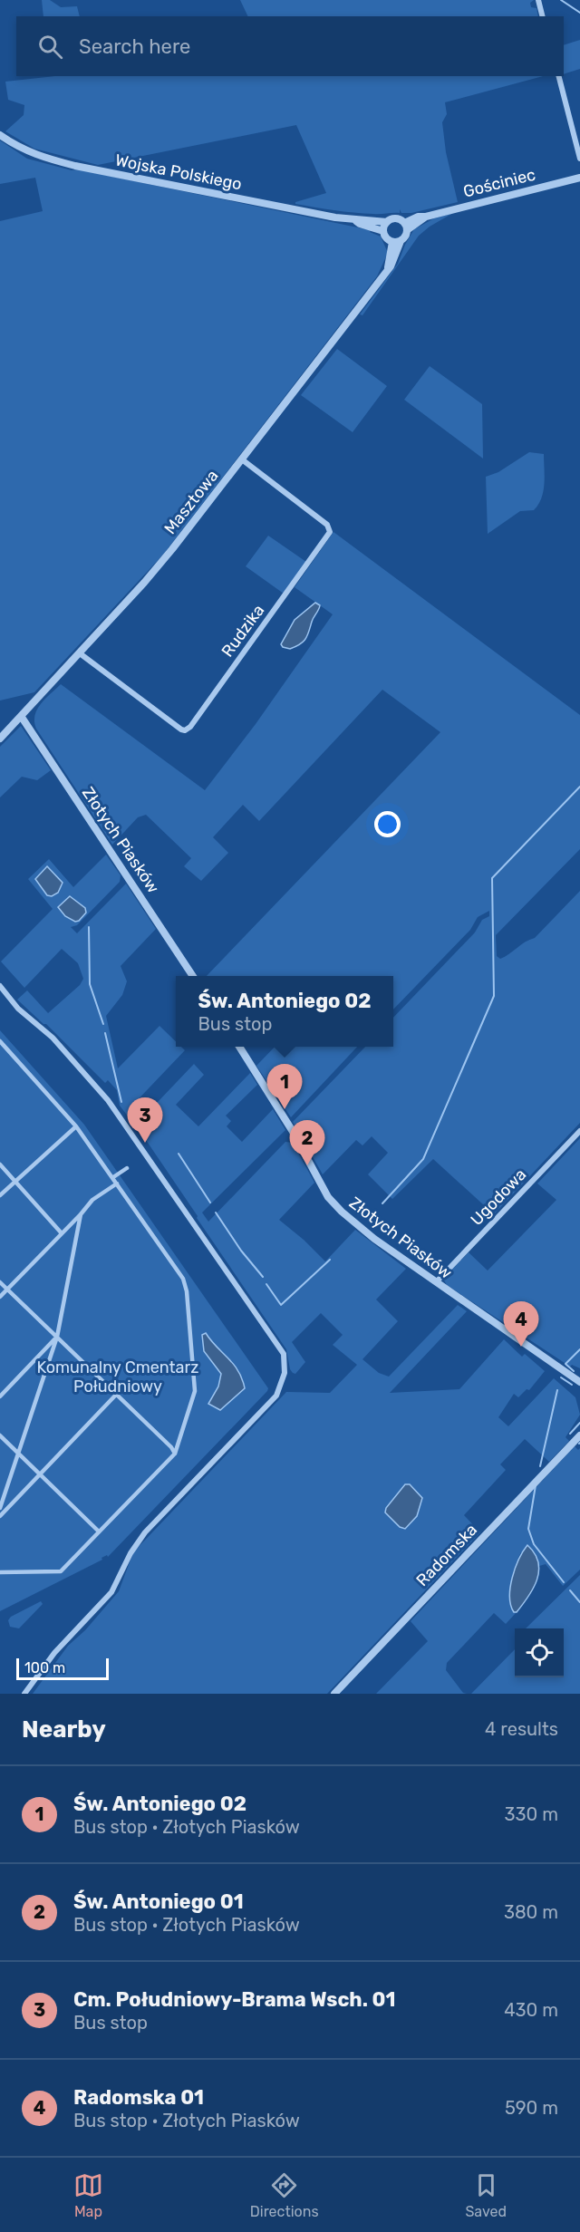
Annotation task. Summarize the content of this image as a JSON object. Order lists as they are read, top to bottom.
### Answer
{
  "streets": {
    "street": [
      "Wojska Polskiego",
      "Gościniec",
      "Masztowa",
      "Rudzika",
      "Złotych Piasków",
      "Ugodowa",
      "Radomska"
    ]
  },
  "crossings": [
    ["Wojska Polskiego", "Gościniec"],
    ["Wojska Polskiego", "Masztowa"],
    ["Gościniec", "Masztowa"],
    ["Masztowa", "Rudzika"],
    ["Masztowa", "Złotych Piasków"],
    ["Złotych Piasków", "Ugodowa"]
  ],
  "parks": ["Komunalny Cmentarz Południowy"],
  "scale_bar": "100 m",
  "page": {
    "search": "Search here",
    "popup": ["Św. Antoniego 02", "Bus stop"],
    "pins": [
      "1",
      "3",
      "2",
      "4"
    ],
    "scale": "100 m",
    "heading": ["Nearby", "4 results"],
    "list": [
      {
        "mark": "1",
        "name": "Św. Antoniego 02",
        "note": "Bus stop · Złotych Piasków",
        "value": "330 m"
      },
      {
        "mark": "2",
        "name": "Św. Antoniego 01",
        "note": "Bus stop · Złotych Piasków",
        "value": "380 m"
      },
      {
        "mark": "3",
        "name": "Cm. Południowy-Brama Wsch. 01",
        "note": "Bus stop",
        "value": "430 m"
      },
      {
        "mark": "4",
        "name": "Radomska 01",
        "note": "Bus stop · Złotych Piasków",
        "value": "590 m"
      }
    ],
    "nav": ["Map", "Directions", "Saved"]
  }
}
